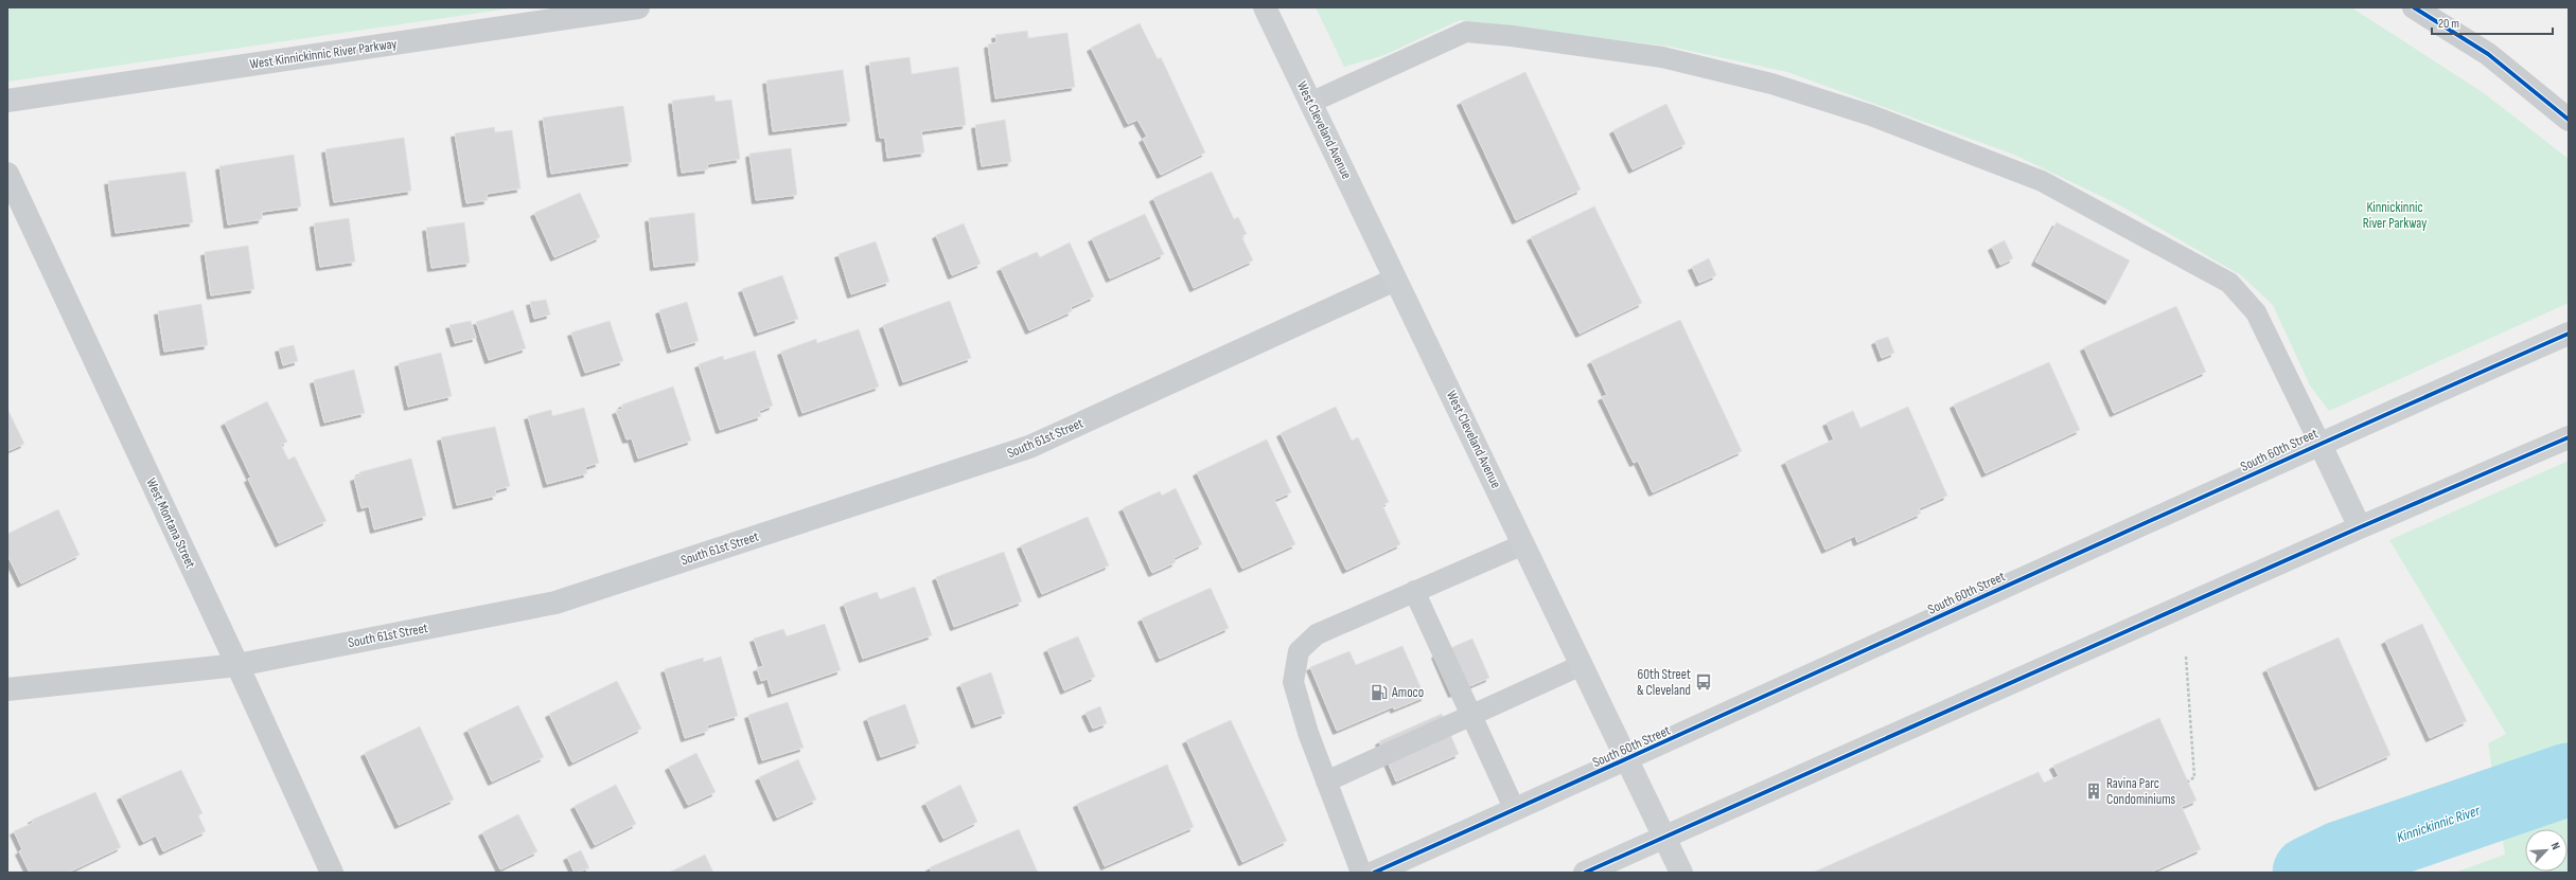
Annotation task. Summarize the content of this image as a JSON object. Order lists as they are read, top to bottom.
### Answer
{
  "streets": {
    "main road": ["West Cleveland Avenue", "South 60th Street"],
    "street": ["West Kinnickinnic River Parkway", "South 61st Street", "West Montana Street"]
  },
  "crossings": [
    ["West Cleveland Avenue", "South 61st Street"],
    ["West Cleveland Avenue", "South 60th Street"],
    ["South 61st Street", "West Montana Street"]
  ],
  "water": ["Kinnickinnic River"],
  "parks": ["Kinnickinnic River Parkway"],
  "places": {
    "bus stop": ["60th Street & Cleveland"],
    "fuel station": ["Amoco"],
    "building": ["Ravina Parc Condominiums"]
  },
  "scale_bar": "20 m",
  "north": "top right"
}
